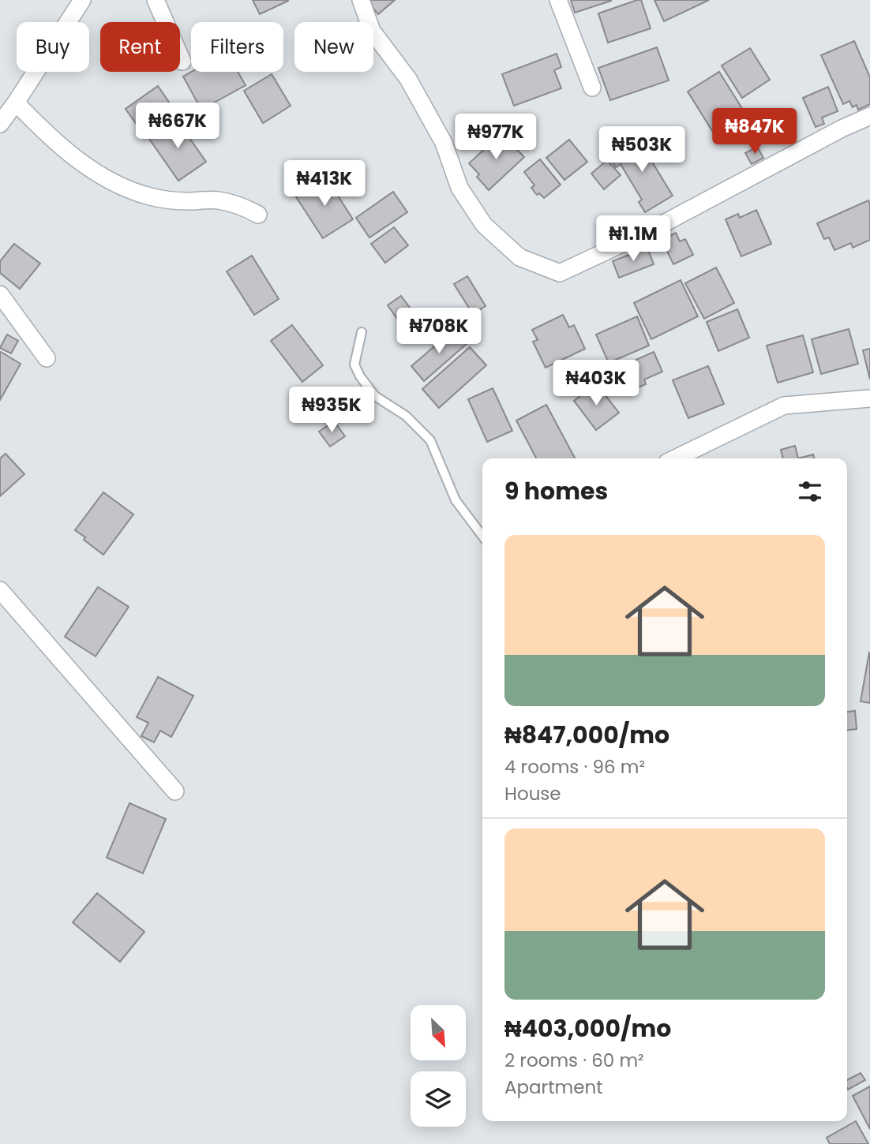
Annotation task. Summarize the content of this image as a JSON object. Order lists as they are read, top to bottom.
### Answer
{
  "north": "bottom right",
  "page": {
    "chip": [
      "Buy",
      "Rent",
      "Filters",
      "New"
    ],
    "price": [
      "₦667K",
      "₦847K",
      "₦977K",
      "₦503K",
      "₦413K",
      "₦1.1M",
      "₦708K",
      "₦403K",
      "₦935K"
    ],
    "heading": "9 homes",
    "list": [
      {
        "name": "₦847,000/mo",
        "note": "4 rooms · 96 m² · House"
      },
      {
        "name": "₦403,000/mo",
        "note": "2 rooms · 60 m² · Apartment"
      }
    ]
  }
}
